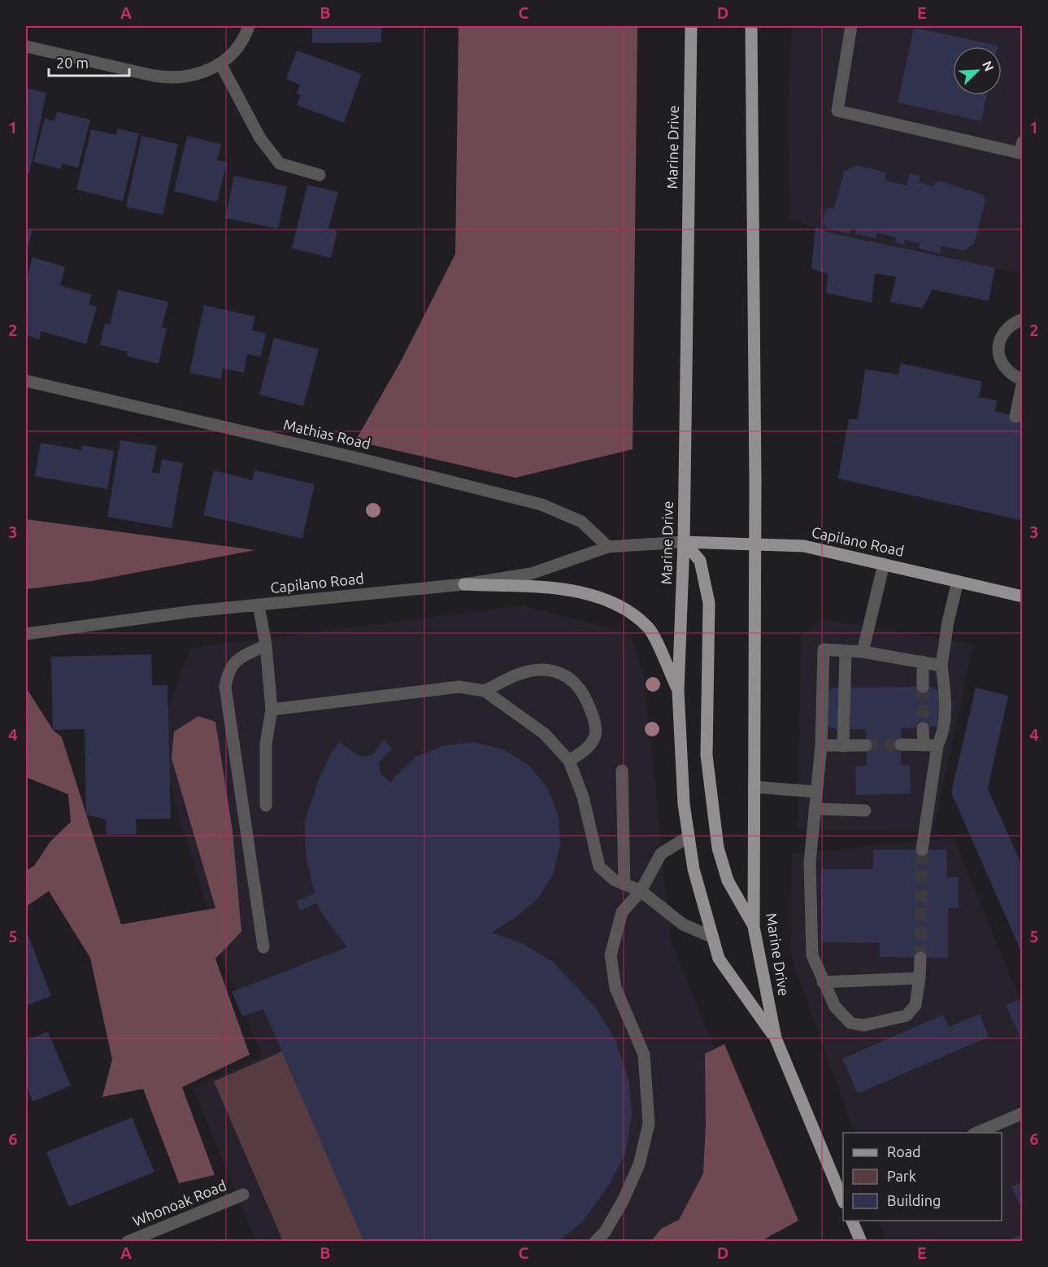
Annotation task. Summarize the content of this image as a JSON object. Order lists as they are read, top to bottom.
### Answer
{
  "streets": {
    "main road": ["Marine Drive", "Capilano Road"],
    "street": ["Mathias Road", "Whonoak Road"]
  },
  "crossings": [
    ["Marine Drive", "Capilano Road"],
    ["Mathias Road", "Capilano Road"]
  ],
  "legend": ["Road", "Park", "Building"],
  "scale_bar": "20 m",
  "north": "top right",
  "grid": {
    "columns": [
      "A",
      "B",
      "C",
      "D",
      "E"
    ],
    "rows": [
      "1",
      "2",
      "3",
      "4",
      "5",
      "6"
    ]
  }
}
